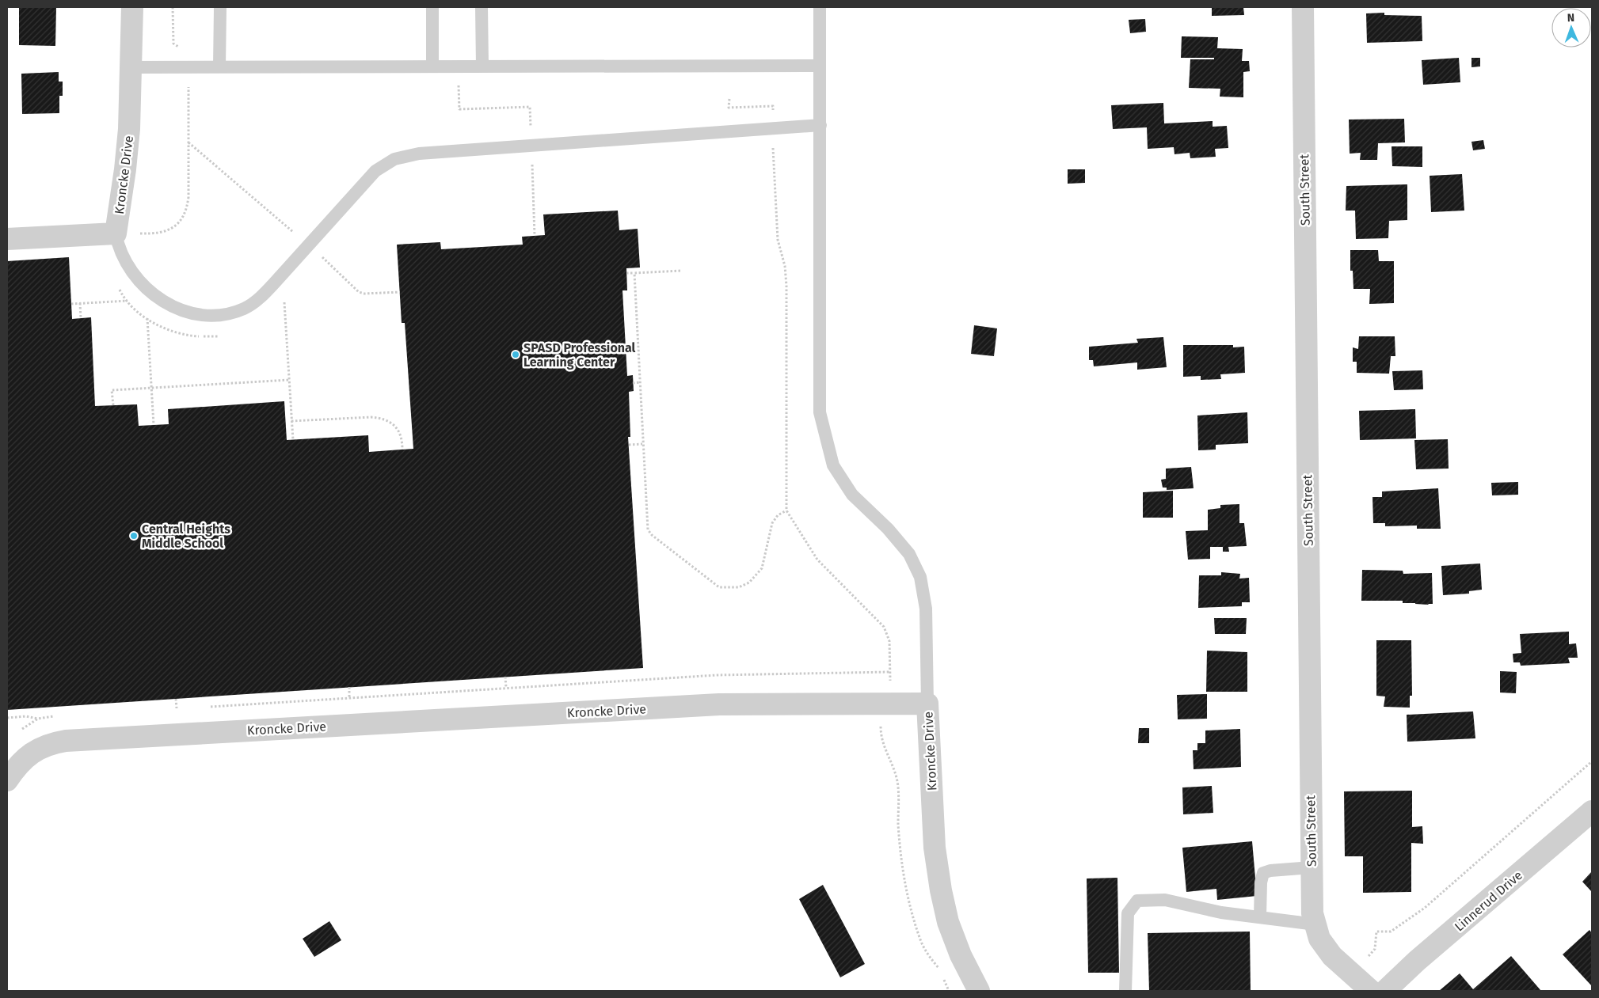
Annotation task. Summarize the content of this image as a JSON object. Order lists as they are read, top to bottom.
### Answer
{
  "streets": {
    "street": ["Kroncke Drive", "South Street", "Linnerud Drive"]
  },
  "places": ["SPASD Professional Learning Center", "Central Heights Middle School"],
  "north": "top"
}
